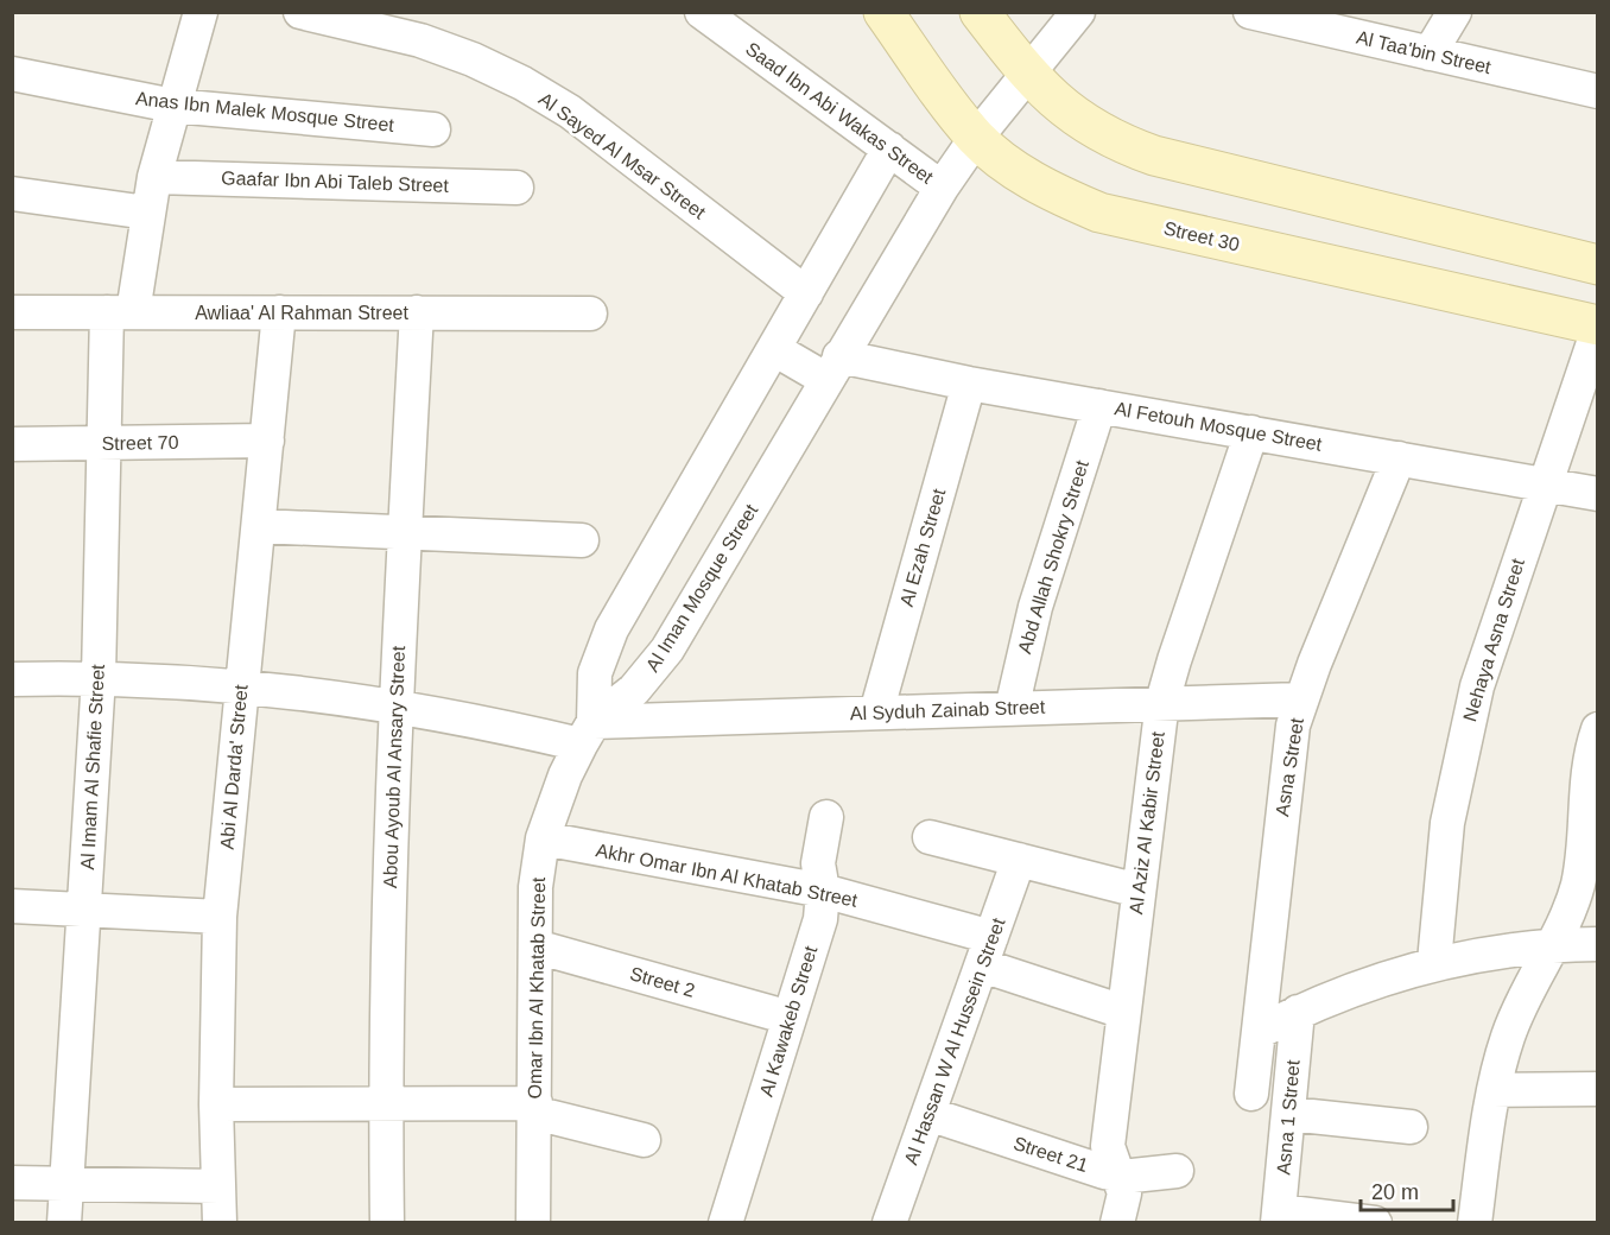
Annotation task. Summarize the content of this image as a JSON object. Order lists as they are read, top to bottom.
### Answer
{
  "streets": {
    "street": [
      "Al Taa'bin Street",
      "Anas Ibn Malek Mosque Street",
      "Saad Ibn Abi Wakas Street",
      "Al Sayed Al Msar Street",
      "Gaafar Ibn Abi Taleb Street",
      "Street 30",
      "Awliaa' Al Rahman Street",
      "Al Fetouh Mosque Street",
      "Street 70",
      "Al Ezah Street",
      "Abd Allah Shokry Street",
      "Al Iman Mosque Street",
      "Nehaya Asna Street",
      "Al Syduh Zainab Street",
      "Al Imam Al Shafie Street",
      "Abi Al Darda' Street",
      "Abou Ayoub Al Ansary Street",
      "Asna Street",
      "Al Aziz Al Kabir Street",
      "Akhr Omar Ibn Al Khatab Street",
      "Street 2",
      "Omar Ibn Al Khatab Street",
      "Al Kawakeb Street",
      "Al Hassan W Al Hussein Street",
      "Asna 1 Street",
      "Street 21"
    ]
  },
  "crossings": [
    ["Anas Ibn Malek Mosque Street", "Al Imam Al Shafie Street"],
    ["Saad Ibn Abi Wakas Street", "Al Iman Mosque Street"],
    ["Gaafar Ibn Abi Taleb Street", "Al Imam Al Shafie Street"],
    ["Street 30", "Al Iman Mosque Street"],
    ["Street 30", "Nehaya Asna Street"],
    ["Awliaa' Al Rahman Street", "Al Imam Al Shafie Street"],
    ["Awliaa' Al Rahman Street", "Abi Al Darda' Street"],
    ["Awliaa' Al Rahman Street", "Abou Ayoub Al Ansary Street"],
    ["Al Fetouh Mosque Street", "Al Ezah Street"],
    ["Al Fetouh Mosque Street", "Abd Allah Shokry Street"],
    ["Al Fetouh Mosque Street", "Al Iman Mosque Street"],
    ["Al Fetouh Mosque Street", "Nehaya Asna Street"],
    ["Al Fetouh Mosque Street", "Asna Street"],
    ["Al Fetouh Mosque Street", "Al Aziz Al Kabir Street"],
    ["Street 70", "Al Imam Al Shafie Street"],
    ["Street 70", "Abi Al Darda' Street"],
    ["Al Ezah Street", "Al Syduh Zainab Street"],
    ["Abd Allah Shokry Street", "Al Syduh Zainab Street"],
    ["Al Iman Mosque Street", "Al Syduh Zainab Street"],
    ["Al Iman Mosque Street", "Omar Ibn Al Khatab Street"],
    ["Al Syduh Zainab Street", "Asna Street"],
    ["Al Syduh Zainab Street", "Al Aziz Al Kabir Street"],
    ["Al Syduh Zainab Street", "Omar Ibn Al Khatab Street"],
    ["Al Aziz Al Kabir Street", "Akhr Omar Ibn Al Khatab Street"],
    ["Al Aziz Al Kabir Street", "Street 21"],
    ["Akhr Omar Ibn Al Khatab Street", "Omar Ibn Al Khatab Street"],
    ["Akhr Omar Ibn Al Khatab Street", "Al Kawakeb Street"],
    ["Akhr Omar Ibn Al Khatab Street", "Al Hassan W Al Hussein Street"],
    ["Street 2", "Omar Ibn Al Khatab Street"],
    ["Street 2", "Al Kawakeb Street"],
    ["Al Hassan W Al Hussein Street", "Street 21"]
  ],
  "scale_bar": "20 m"
}
